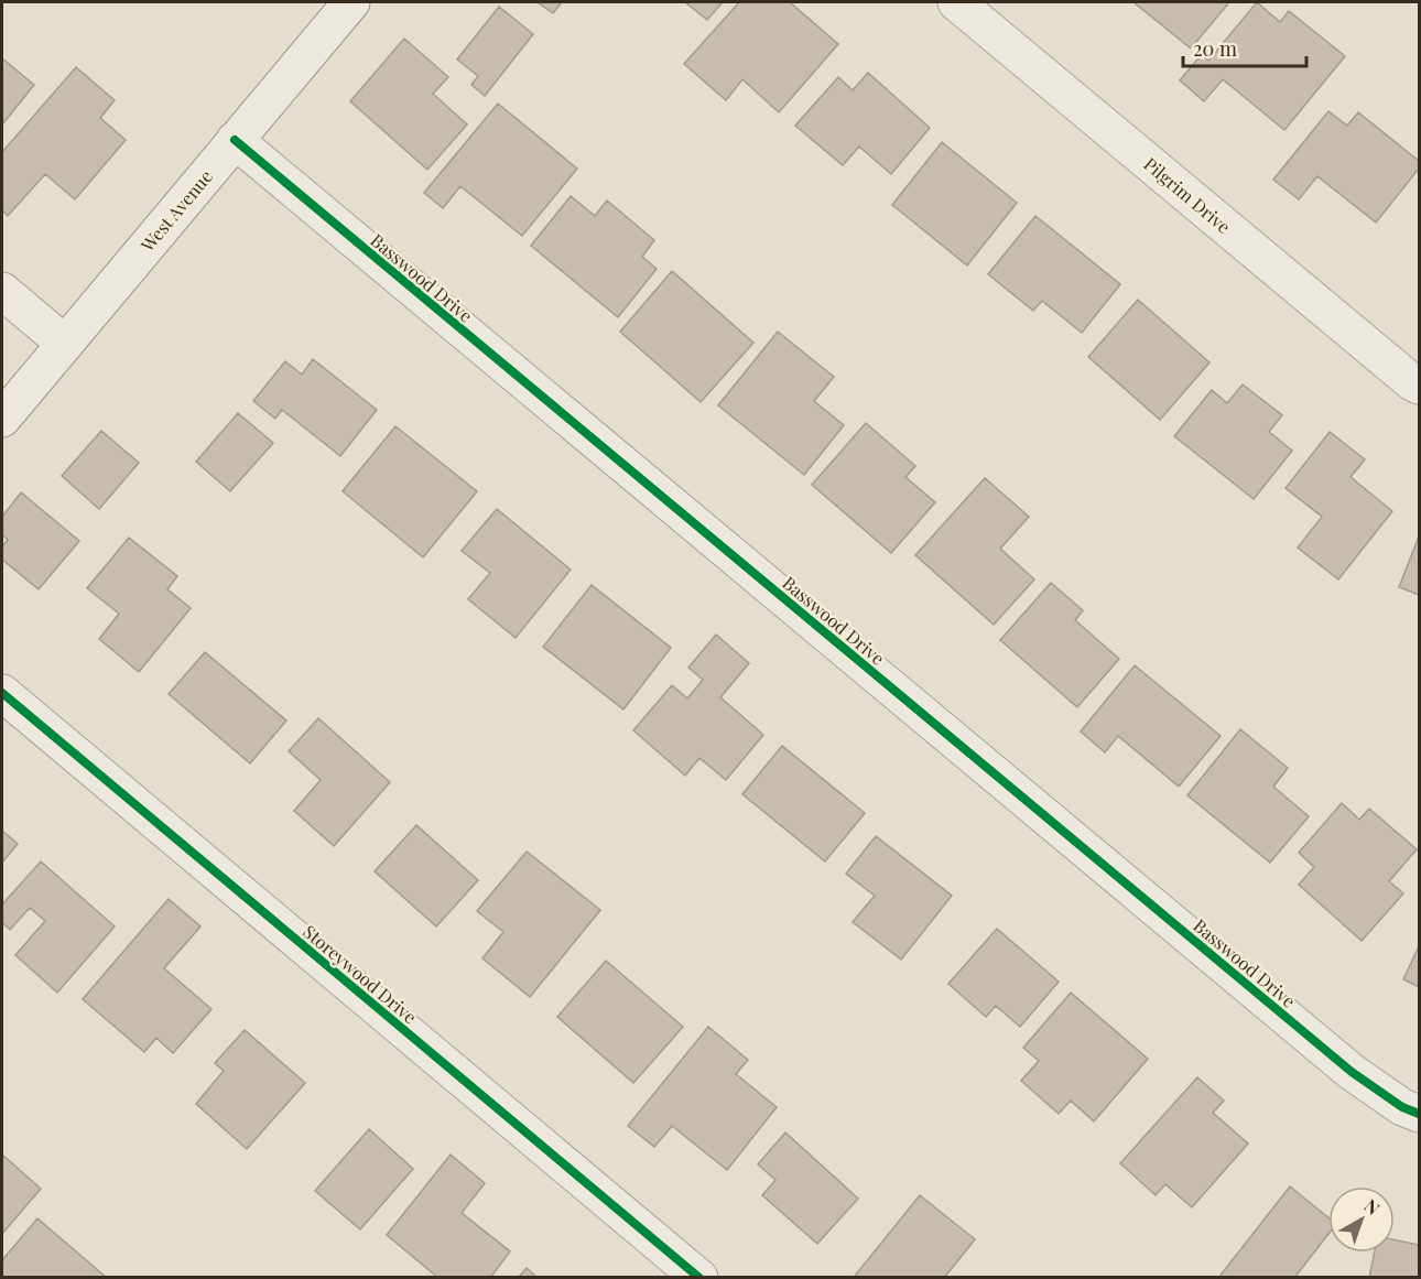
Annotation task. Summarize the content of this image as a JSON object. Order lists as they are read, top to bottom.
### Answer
{
  "streets": {
    "street": [
      "Pilgrim Drive",
      "West Avenue",
      "Basswood Drive",
      "Storeywood Drive"
    ]
  },
  "crossings": [
    ["West Avenue", "Basswood Drive"]
  ],
  "scale_bar": "20 m",
  "north": "top right"
}
